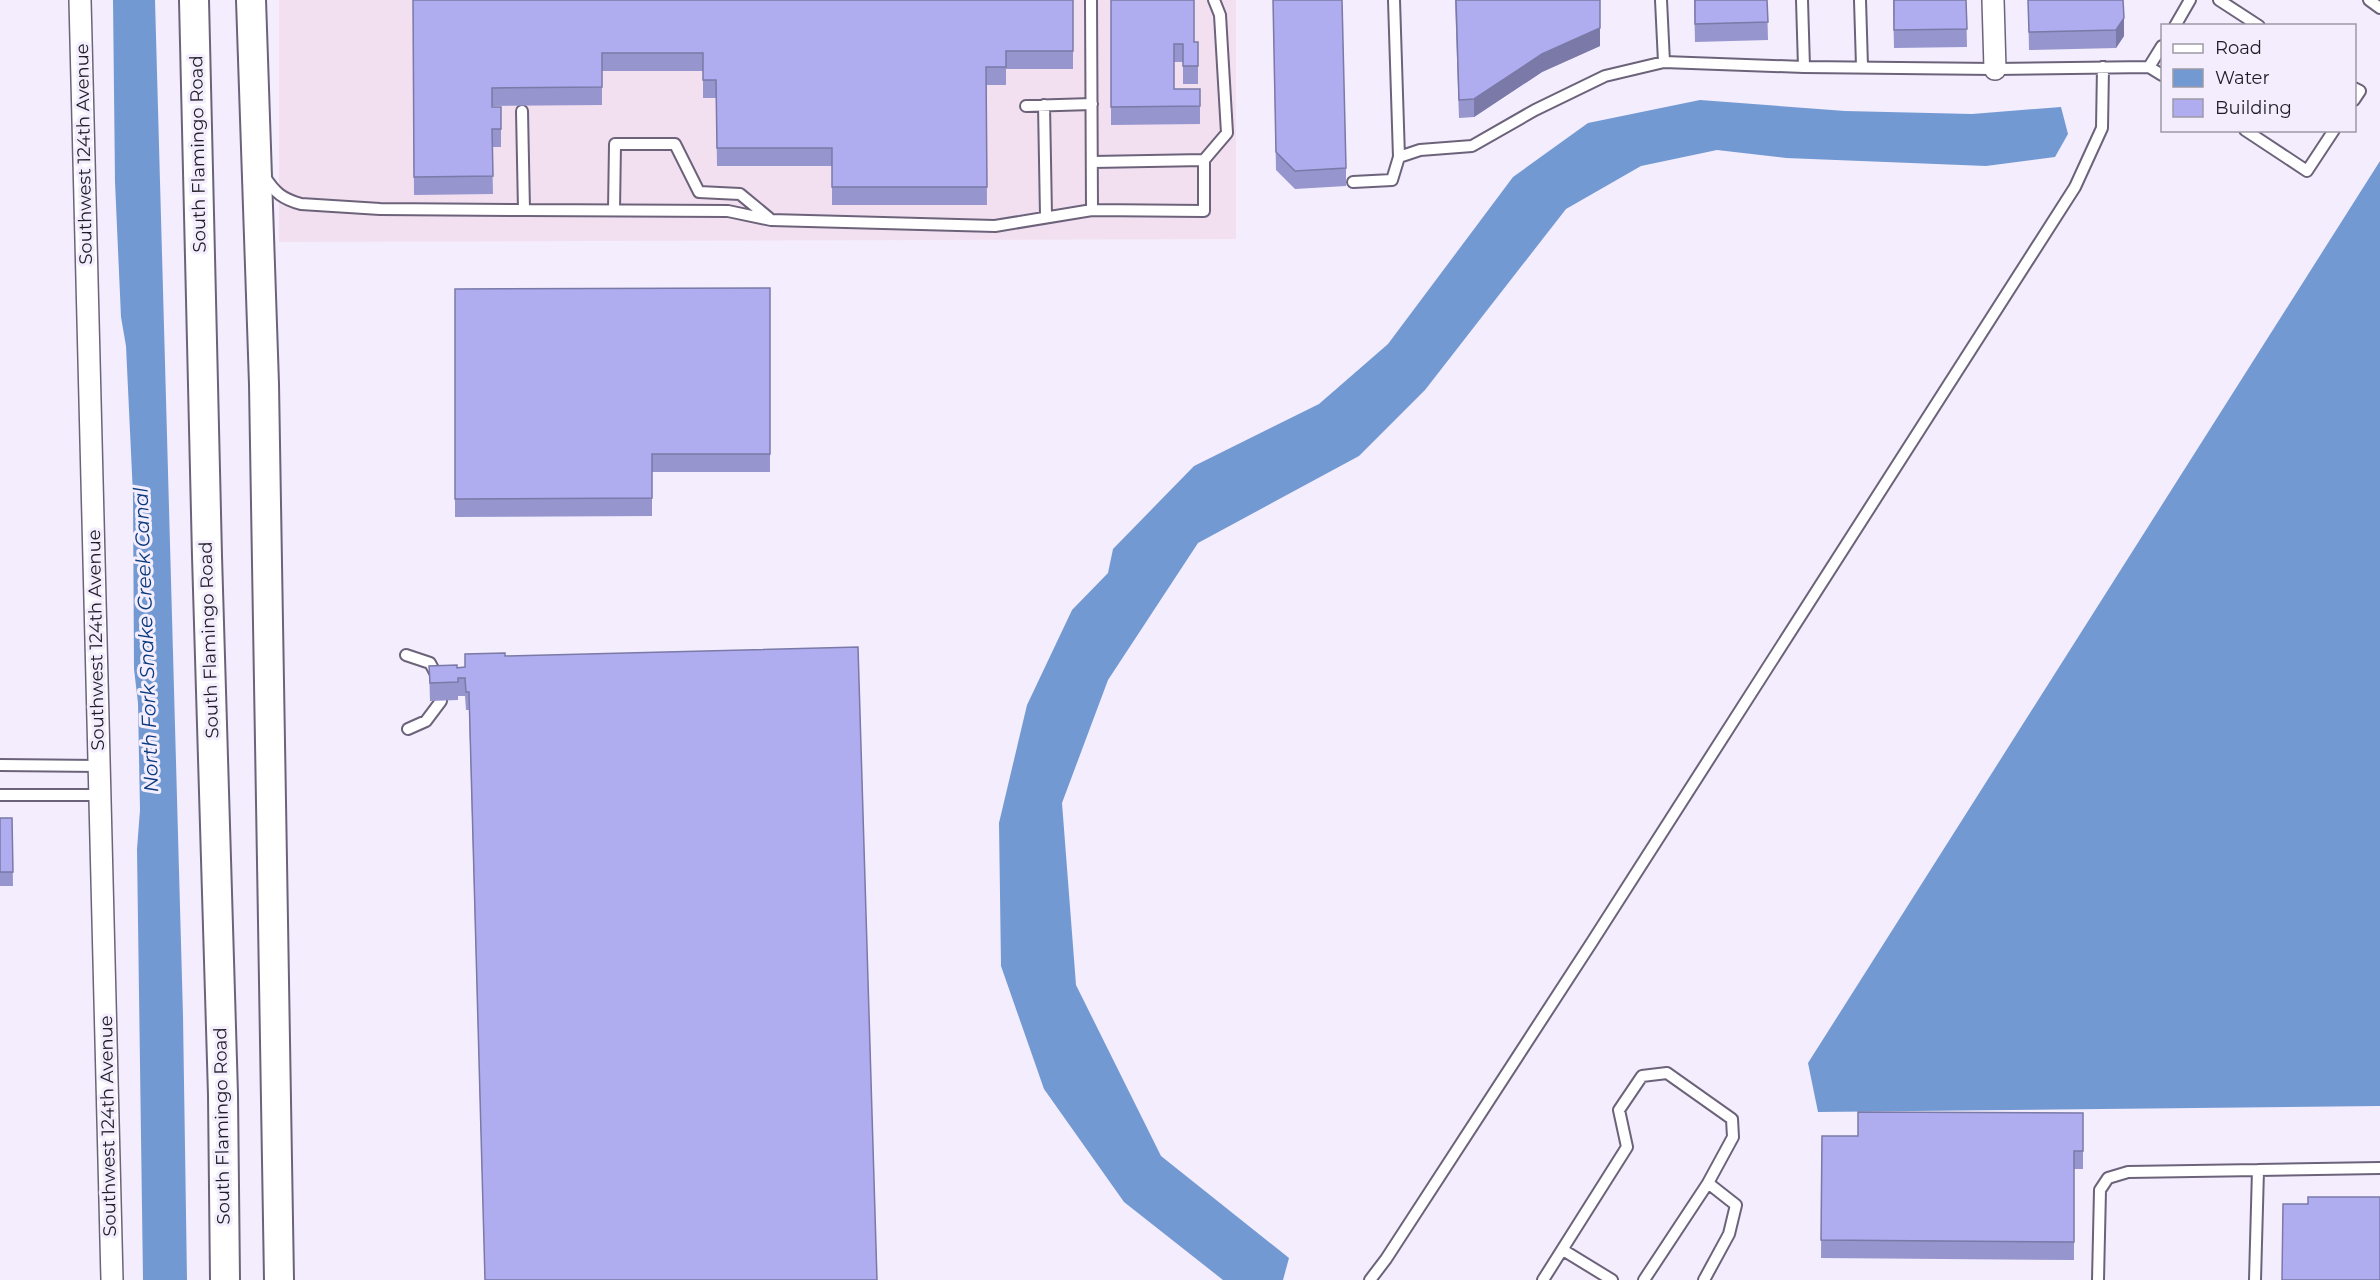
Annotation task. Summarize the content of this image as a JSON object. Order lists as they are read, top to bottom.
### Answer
{
  "streets": {
    "main road": ["South Flamingo Road"],
    "street": ["Southwest 124th Avenue"]
  },
  "water": ["North Fork Snake Creek Canal"],
  "legend": ["Road", "Water", "Building"]
}
